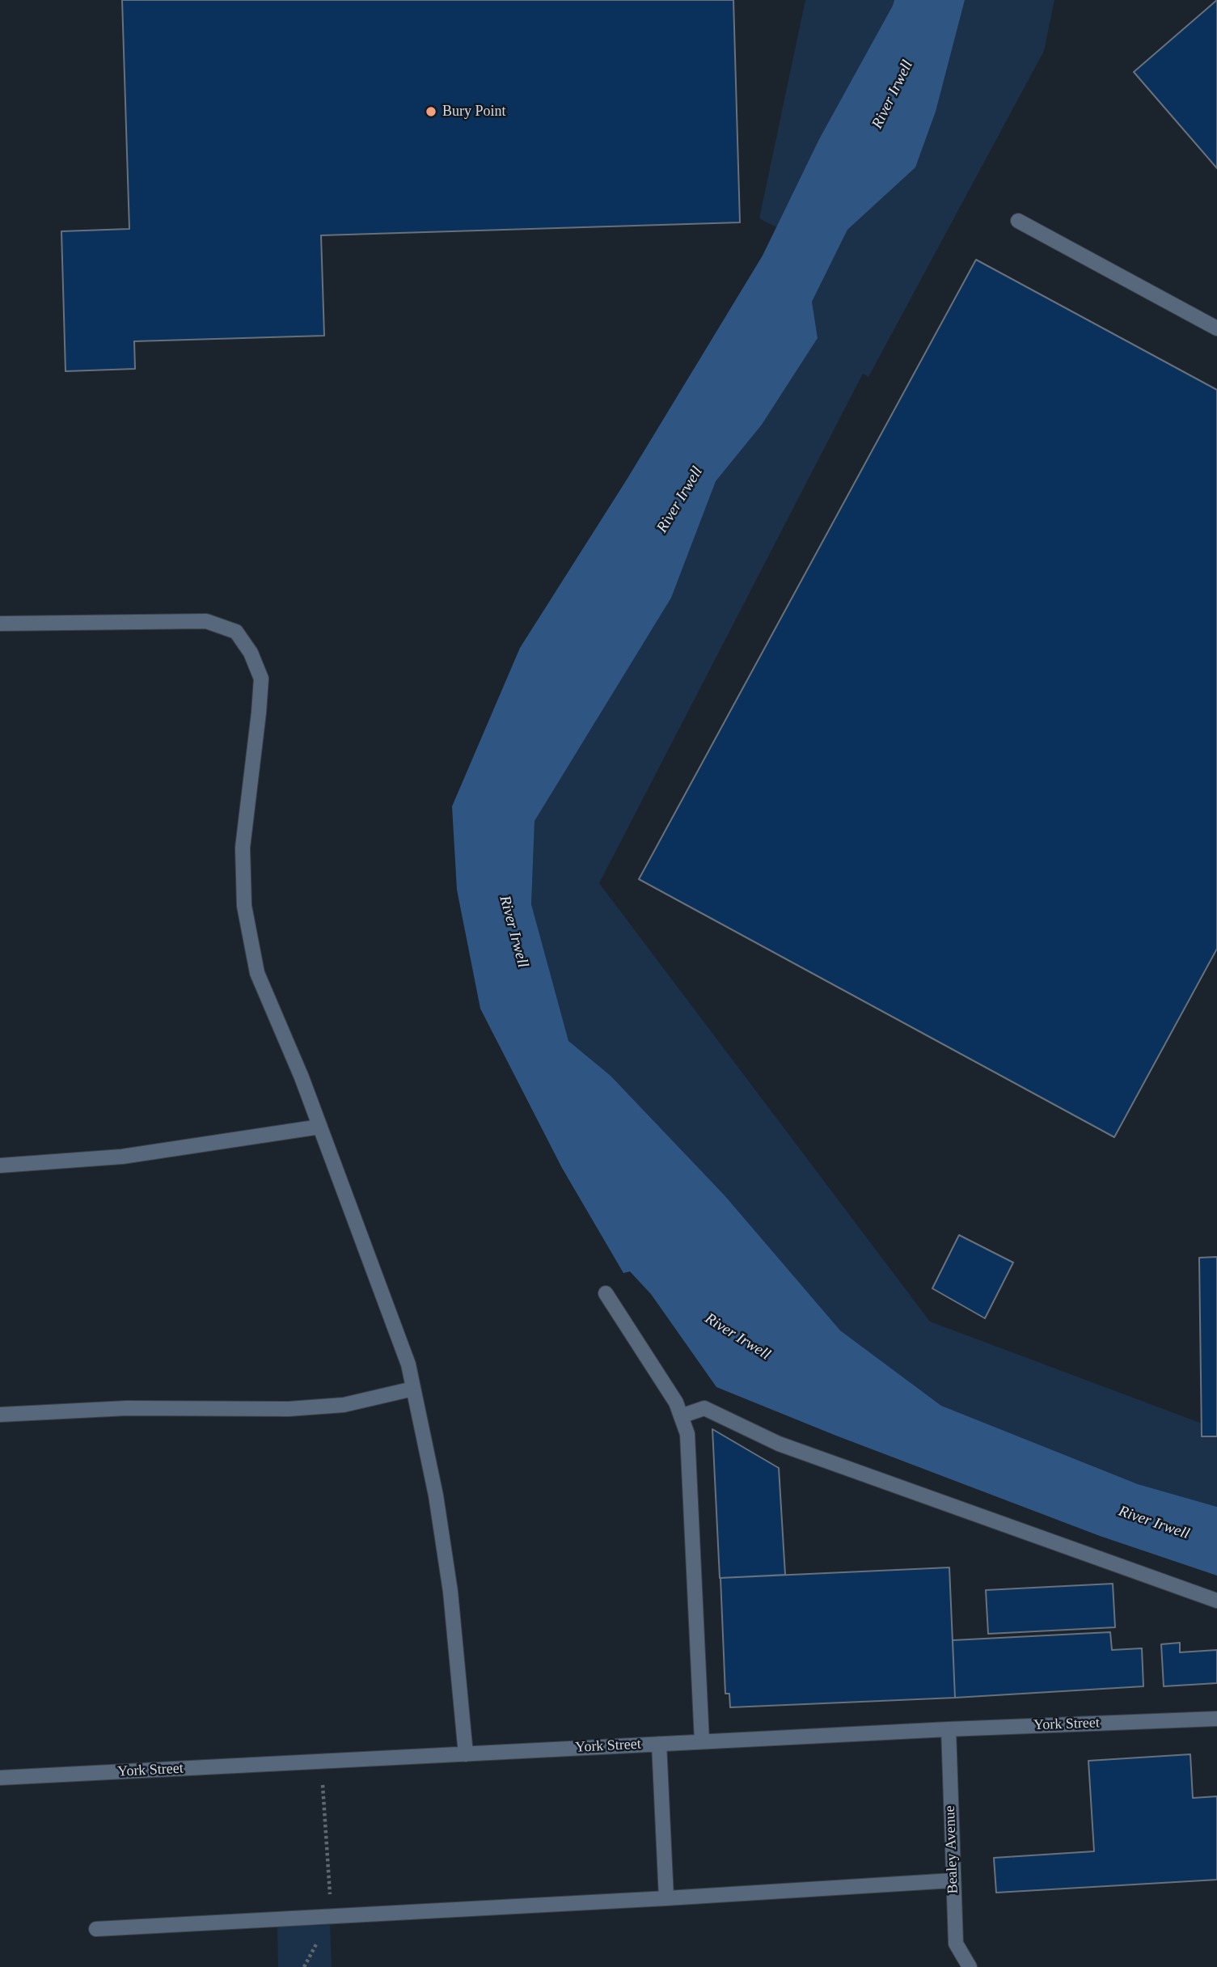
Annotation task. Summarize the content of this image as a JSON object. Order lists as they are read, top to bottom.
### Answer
{
  "streets": {
    "street": ["York Street", "Bealey Avenue"]
  },
  "crossings": [
    ["York Street", "Bealey Avenue"]
  ],
  "water": ["River Irwell"],
  "places": ["Bury Point"]
}
